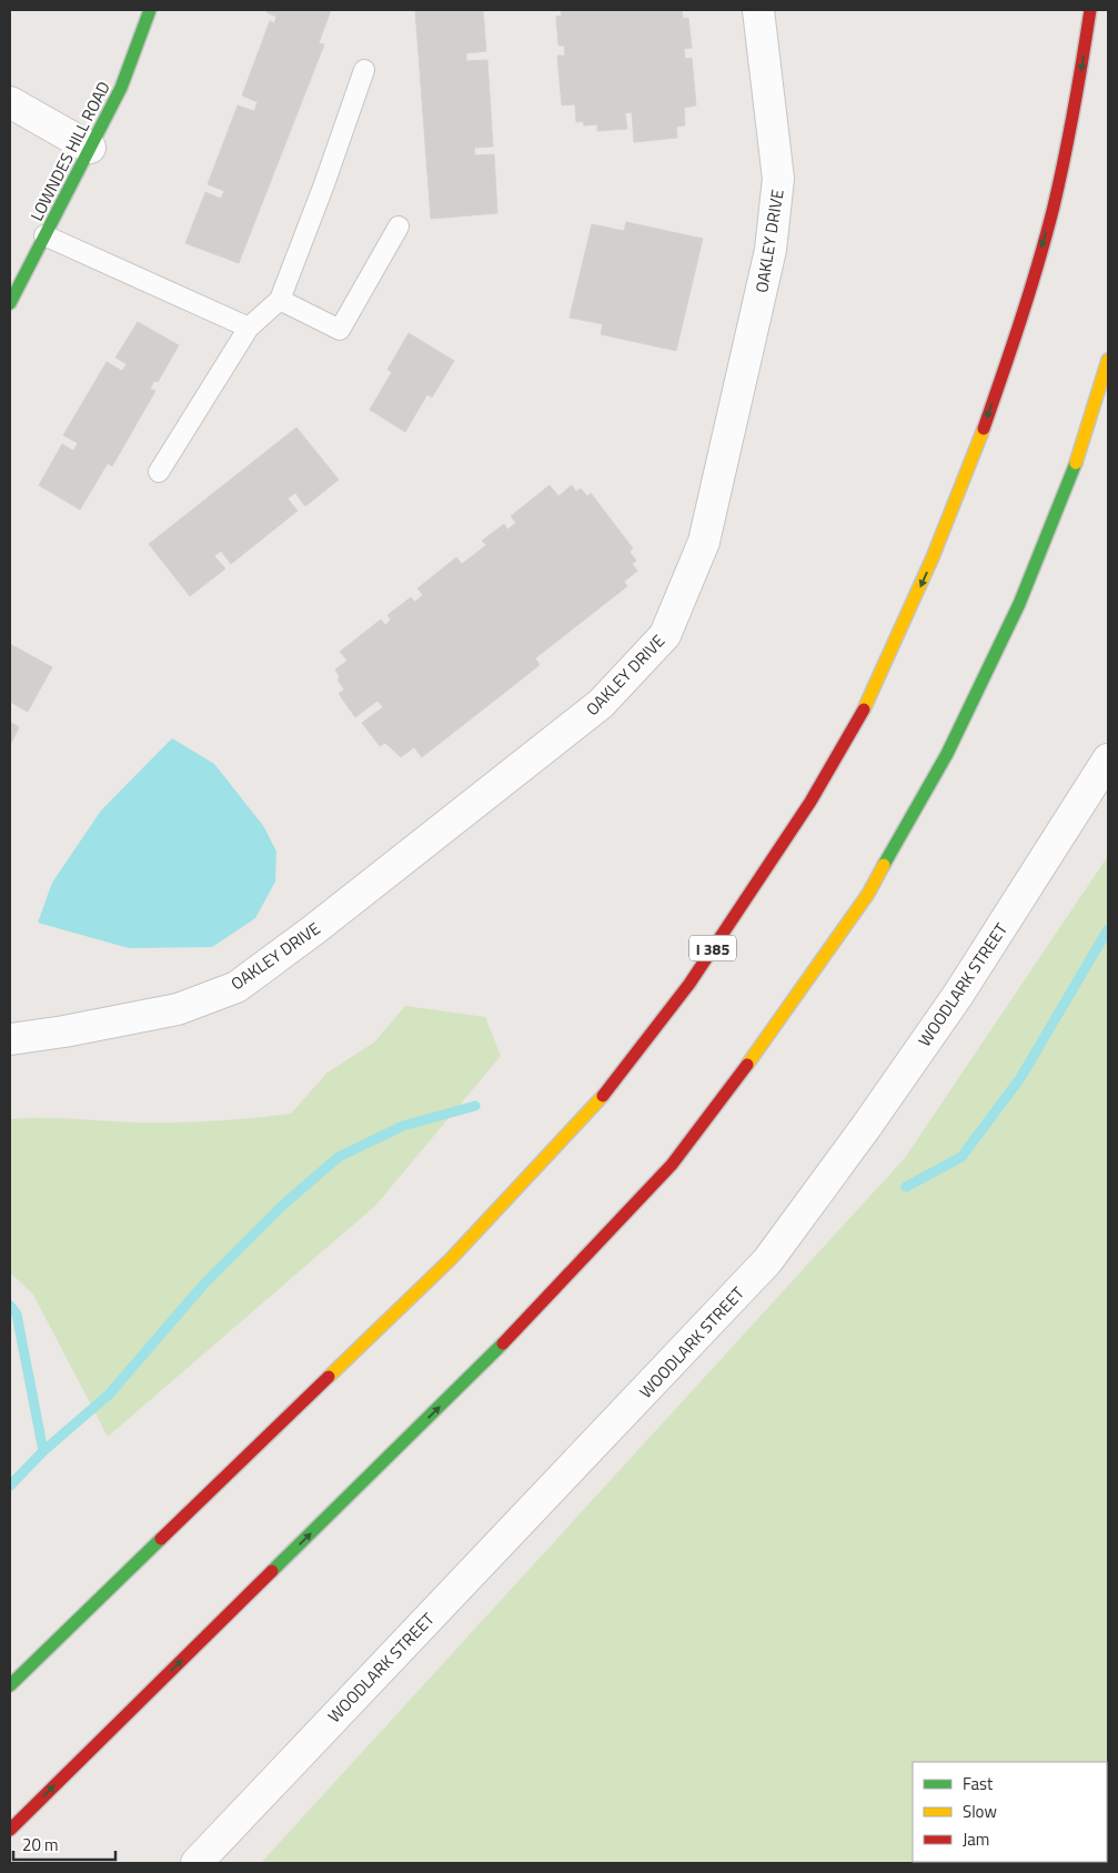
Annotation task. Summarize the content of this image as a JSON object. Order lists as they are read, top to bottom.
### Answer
{
  "streets": {
    "main road": ["LOWNDES HILL ROAD", "I 385"],
    "street": ["OAKLEY DRIVE", "WOODLARK STREET"]
  },
  "legend": ["Fast", "Slow", "Jam"],
  "scale_bar": "20 m"
}
